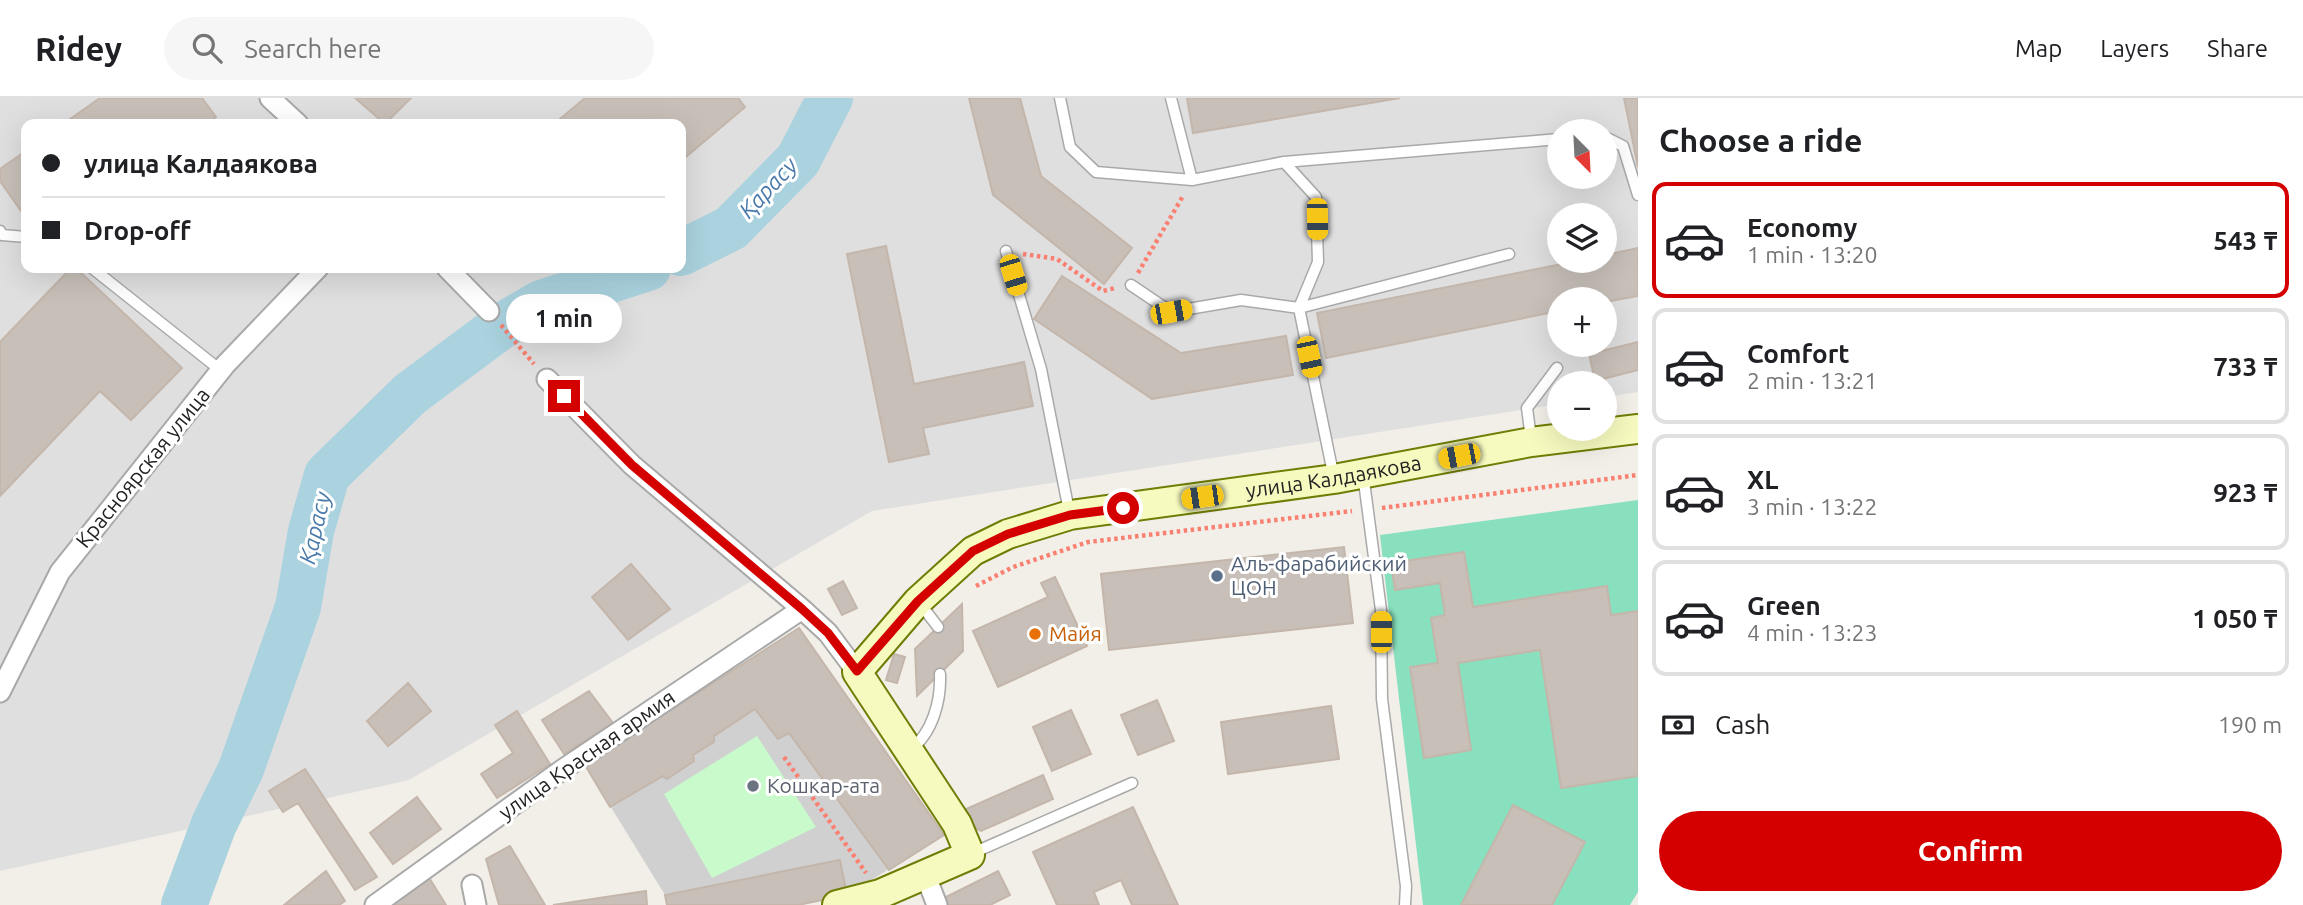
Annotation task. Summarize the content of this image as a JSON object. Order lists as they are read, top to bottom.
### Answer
{
  "streets": {
    "street": ["Красноярская улица", "улица Калдаякова", "улица Красная армия"]
  },
  "water": ["Қарасу"],
  "places": ["Аль-фарабийский ЦОН", "Майя", "Кошкар-ата"],
  "north": "bottom right",
  "page": {
    "header": "Ridey",
    "search": "Search here",
    "nav": ["Map", "Layers", "Share"],
    "heading": "Choose a ride",
    "map_buttons": ["+", "−"],
    "banner": ["улица Калдаякова", "Drop-off"],
    "list": [
      {
        "name": "Economy",
        "note": "1 min · 13:20",
        "value": "543 ₸"
      },
      {
        "name": "Comfort",
        "note": "2 min · 13:21",
        "value": "733 ₸"
      },
      {
        "name": "XL",
        "note": "3 min · 13:22",
        "value": "923 ₸"
      },
      {
        "name": "Green",
        "note": "4 min · 13:23",
        "value": "1 050 ₸"
      }
    ],
    "bubble": "1 min",
    "pay": ["Cash", "190 m"],
    "buttons": "Confirm"
  }
}
